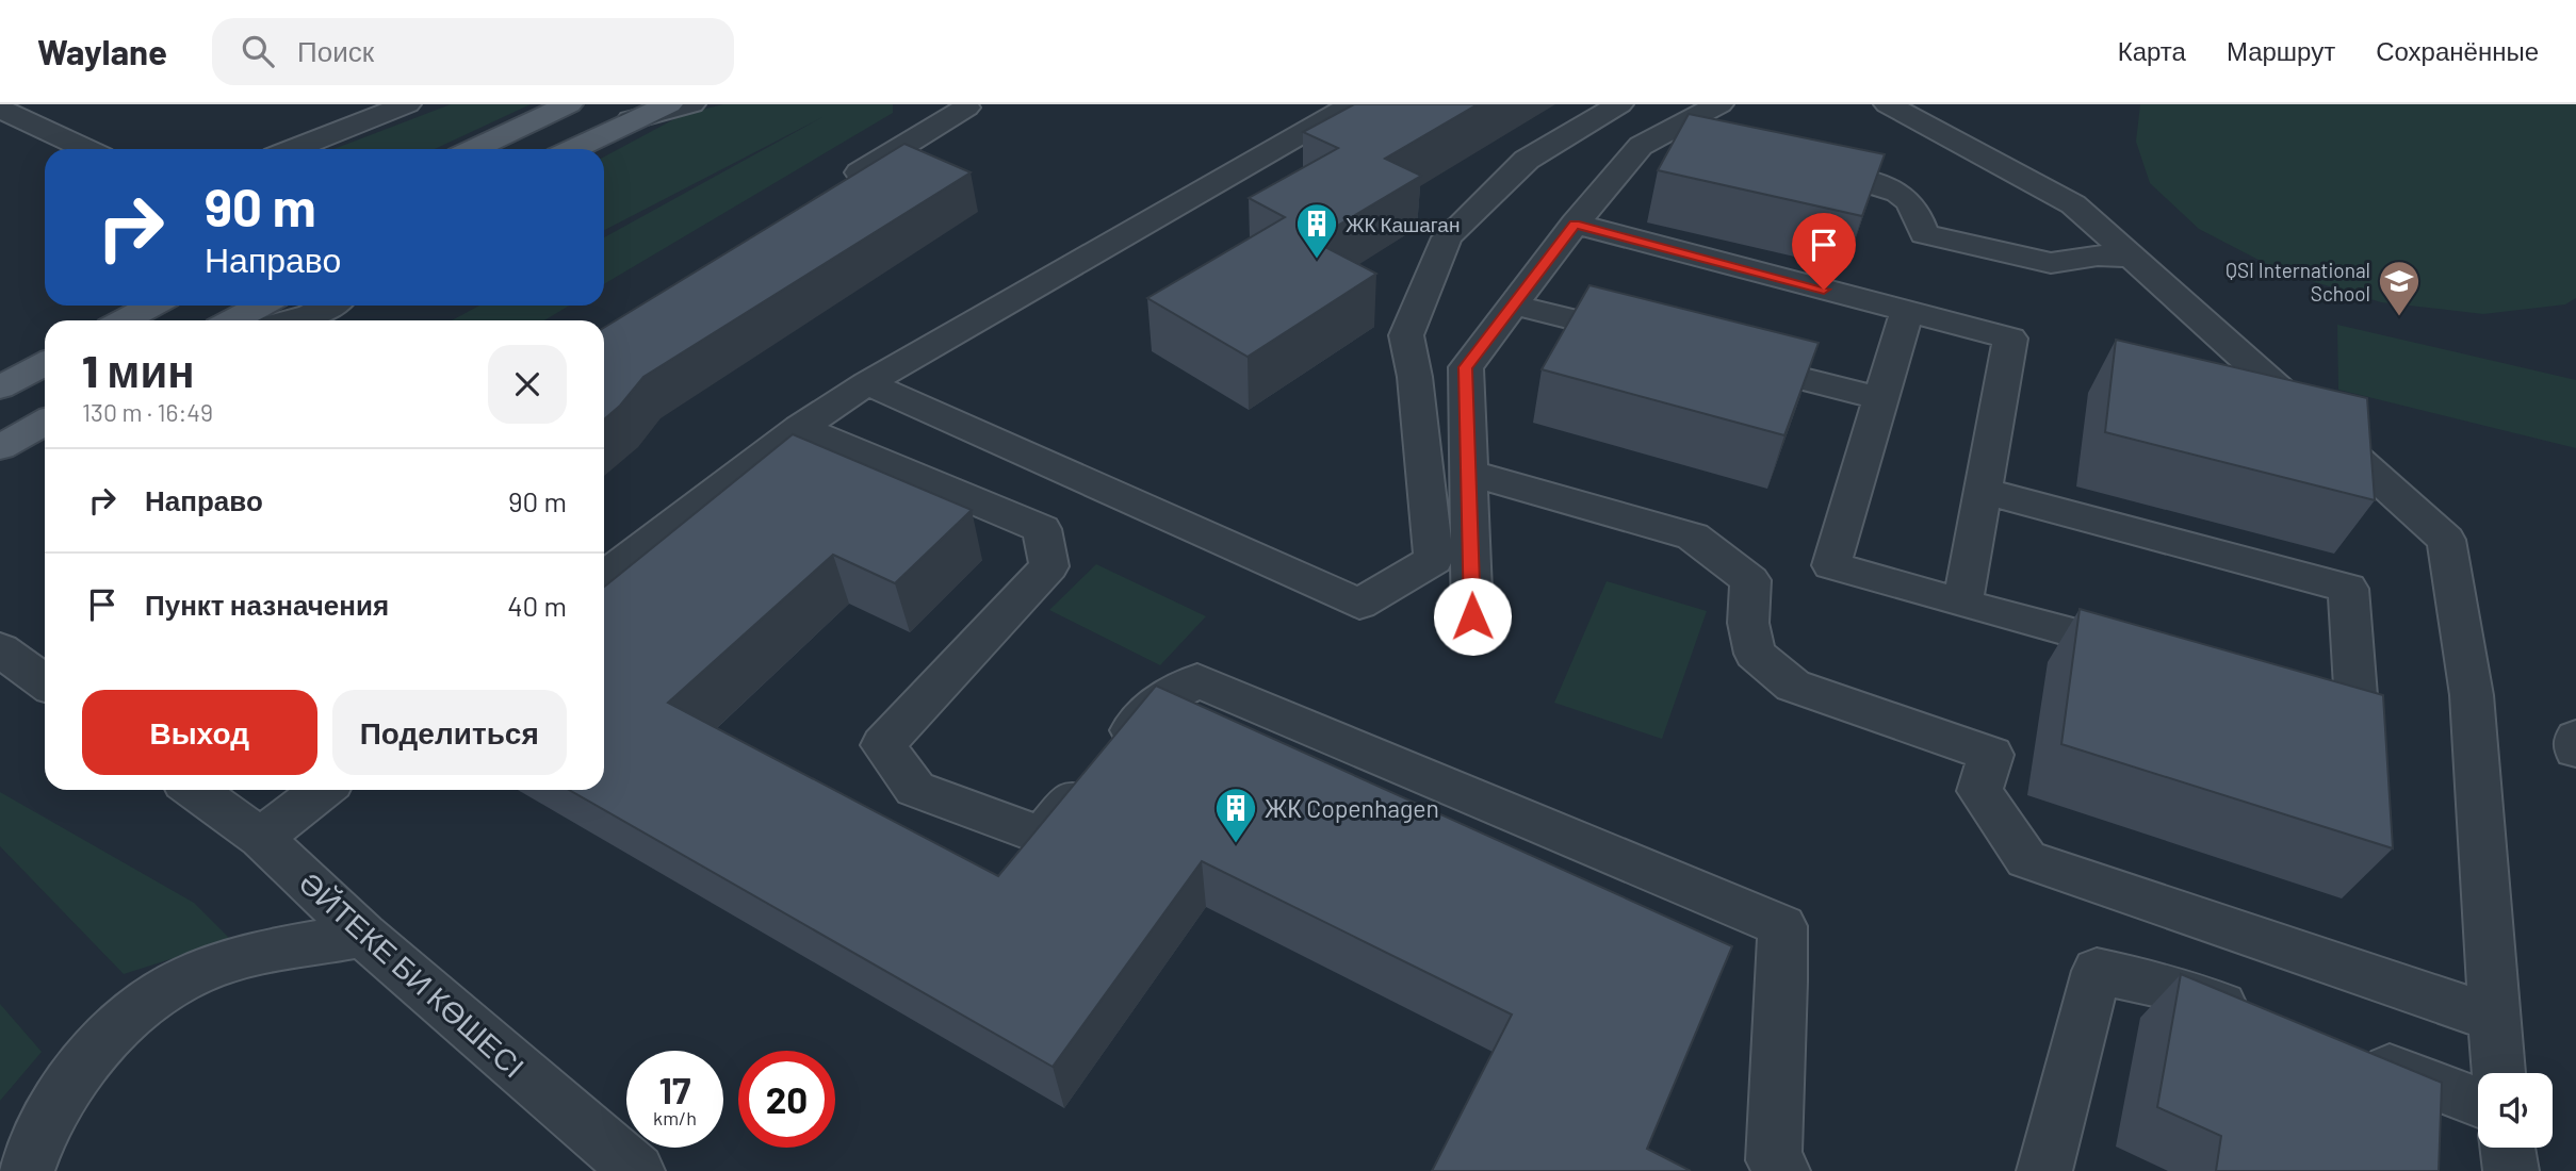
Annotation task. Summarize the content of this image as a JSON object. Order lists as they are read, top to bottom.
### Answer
{
  "streets": {
    "street": ["ӘЙТЕКЕ БИ КӨШЕСІ"]
  },
  "places": {
    "building": ["ЖК Кашаган", "ЖК Copenhagen"],
    "school or university": ["QSI International School"]
  },
  "page": {
    "header": "Waylane",
    "search": "Поиск",
    "nav": ["Карта", "Маршрут", "Сохранённые"],
    "turn": ["90 m", "Направо"],
    "heading": ["1 мин", "130 m · 16:49"],
    "list": [
      {
        "name": "Направо",
        "value": "90 m"
      },
      {
        "name": "Пункт назначения",
        "value": "40 m"
      }
    ],
    "buttons": ["Выход", "Поделиться"],
    "speed": "17 km/h",
    "limit": "20"
  }
}
